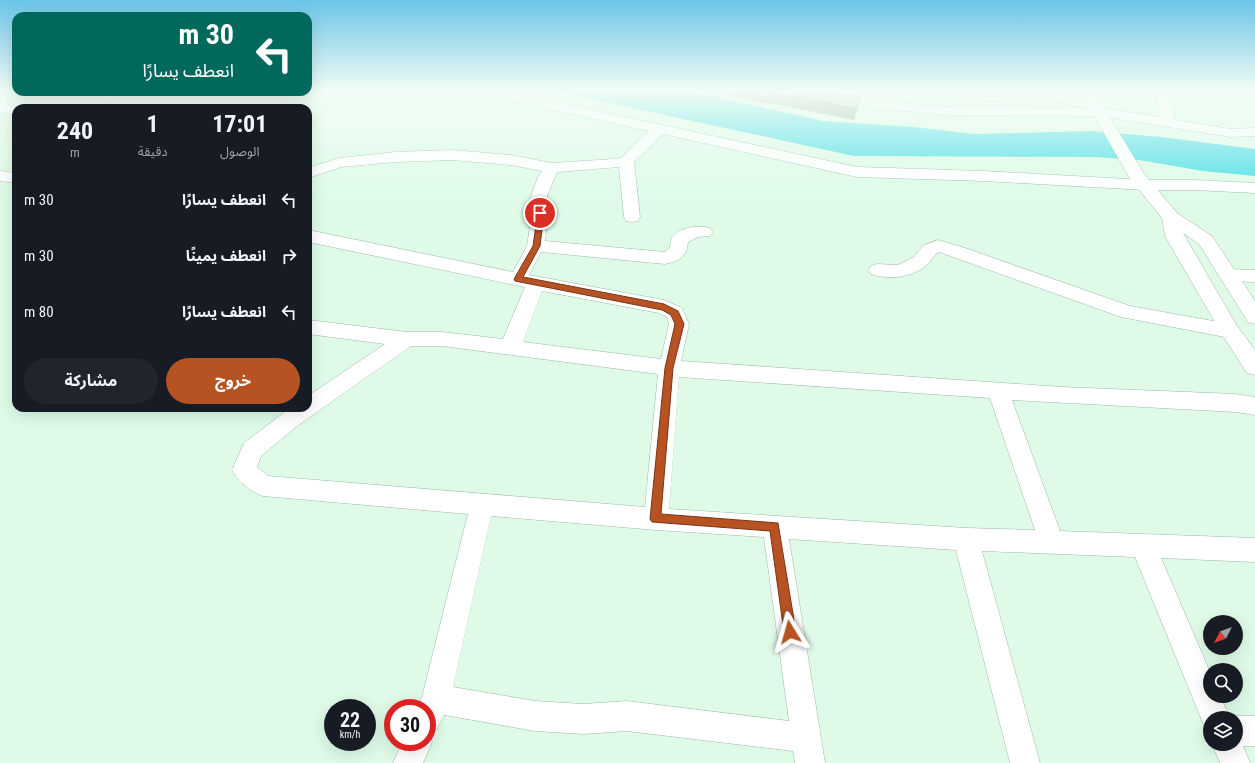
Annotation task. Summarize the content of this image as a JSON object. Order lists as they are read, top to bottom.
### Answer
{
  "north": "bottom left",
  "page": {
    "turn": ["30 m", "انعطف يسارًا"],
    "eta": [
      "17:01",
      "الوصول",
      "1",
      "دقيقة",
      "240",
      "m"
    ],
    "list": [
      {
        "name": "انعطف يسارًا",
        "value": "30 m"
      },
      {
        "name": "انعطف يمينًا",
        "value": "30 m"
      },
      {
        "name": "انعطف يسارًا",
        "value": "80 m"
      }
    ],
    "buttons": ["خروج", "مشاركة"],
    "speed": "22 km/h",
    "limit": "30"
  }
}
